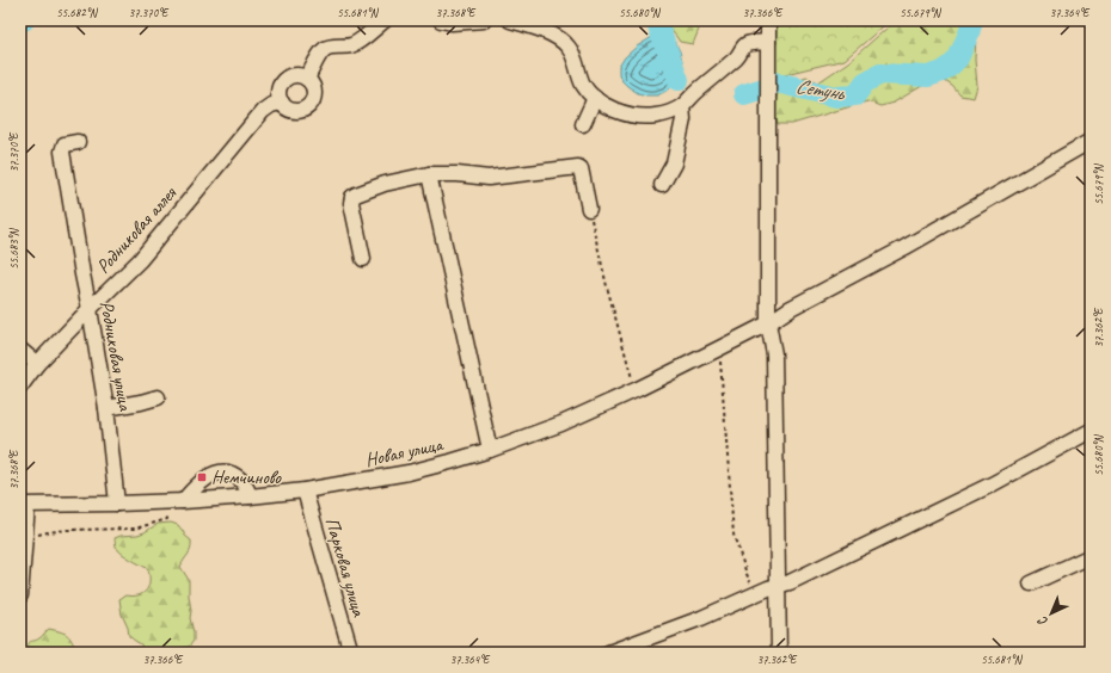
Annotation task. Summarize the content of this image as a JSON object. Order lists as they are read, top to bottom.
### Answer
{
  "streets": {
    "street": [
      "Родниковая аллея",
      "Родниковая улица",
      "Новая улица",
      "Парковая улица"
    ]
  },
  "crossings": [
    ["Родниковая аллея", "Родниковая улица"],
    ["Родниковая улица", "Новая улица"],
    ["Новая улица", "Парковая улица"]
  ],
  "water": ["Сетунь"],
  "places": {
    "transit": ["Немчиново"]
  },
  "north": "bottom left",
  "coordinates": [
    "55.682°N",
    "37.370°E",
    "55.681°N",
    "37.368°E",
    "55.680°N",
    "37.366°E",
    "55.679°N",
    "37.364°E",
    "55.683°N",
    "37.362°E"
  ]
}
